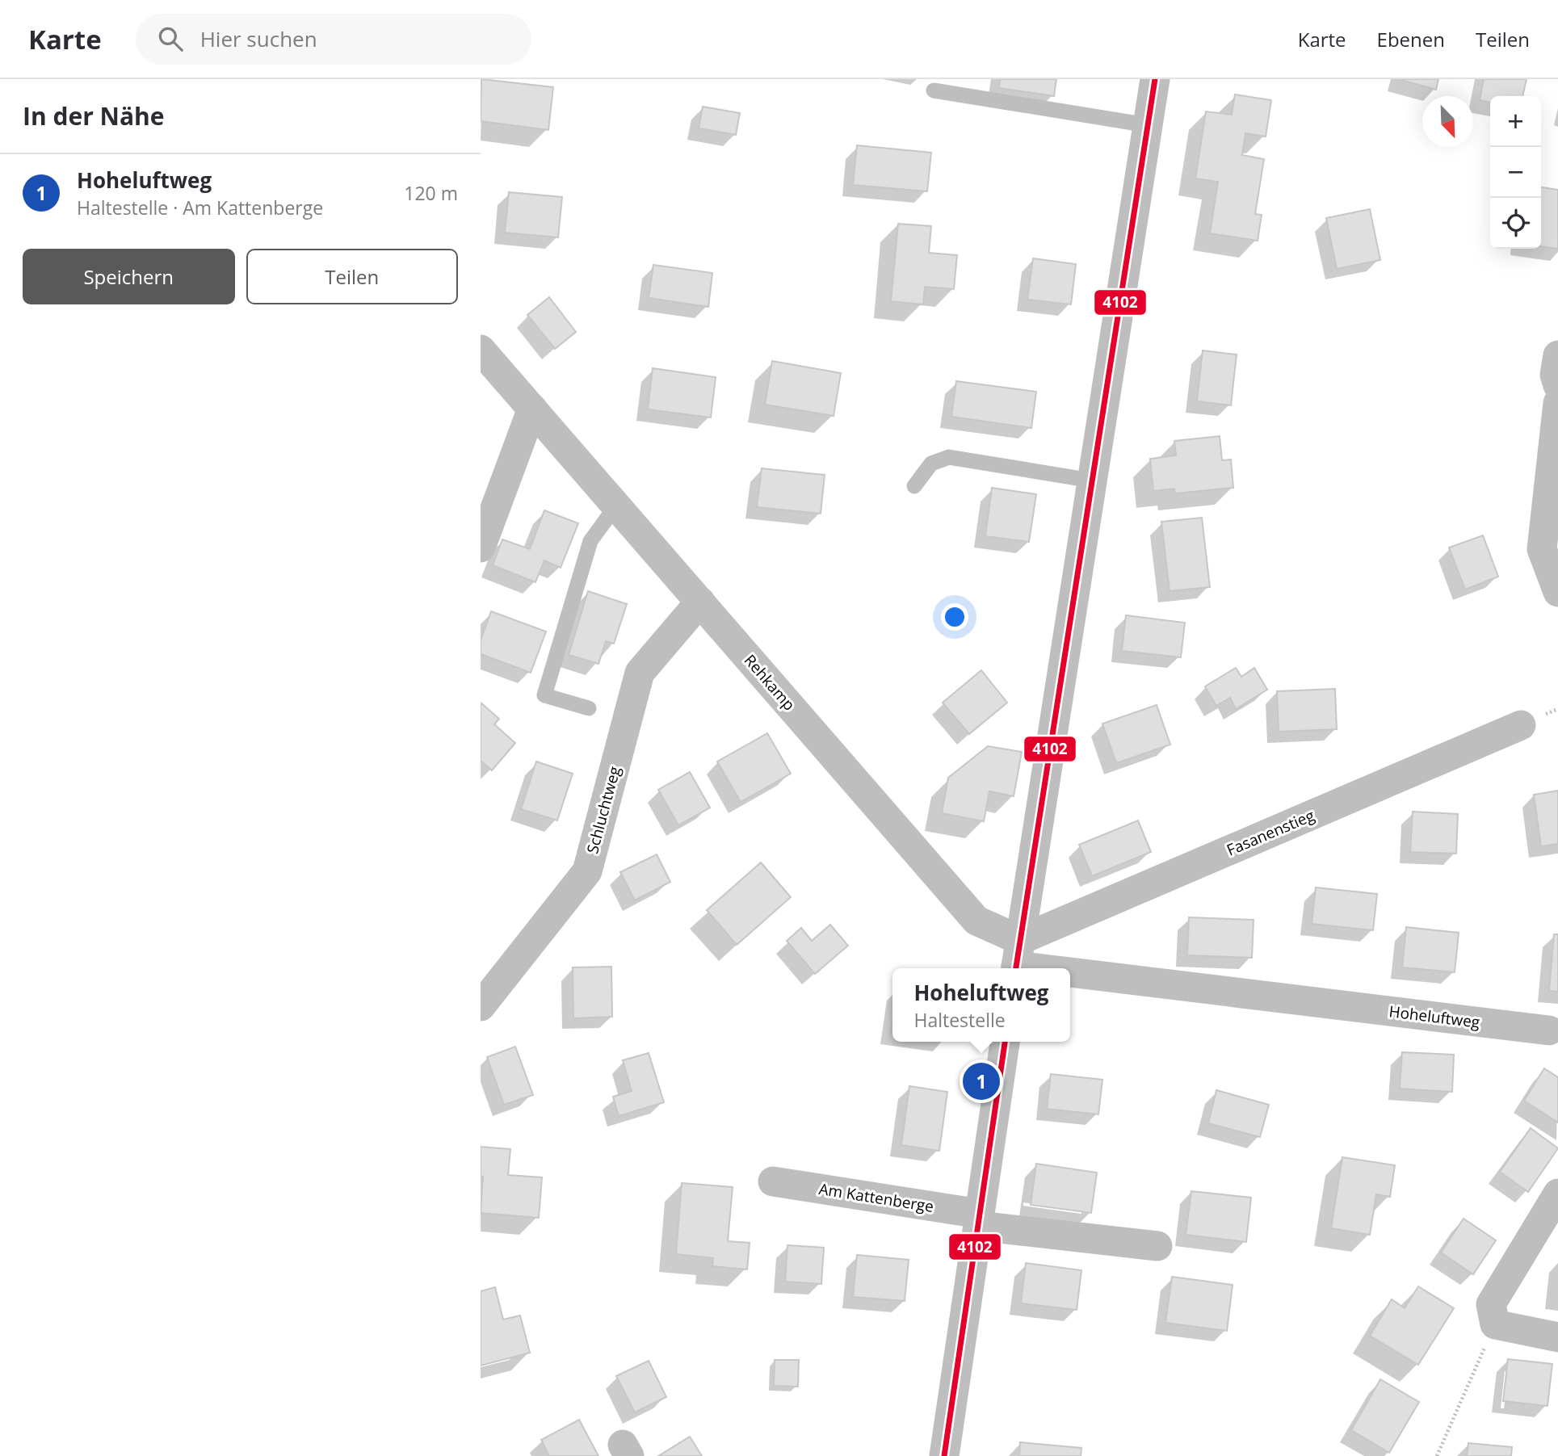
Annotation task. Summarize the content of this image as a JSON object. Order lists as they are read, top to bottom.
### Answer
{
  "streets": {
    "street": [
      "Rehkamp",
      "Schluchtweg",
      "Fasanenstieg",
      "Hoheluftweg",
      "Am Kattenberge"
    ]
  },
  "crossings": [
    ["Rehkamp", "Schluchtweg"],
    ["Rehkamp", "Fasanenstieg"],
    ["Rehkamp", "Hoheluftweg"],
    ["Fasanenstieg", "Hoheluftweg"]
  ],
  "lines": ["transit line 4102"],
  "north": "bottom right",
  "page": {
    "header": "Karte",
    "search": "Hier suchen",
    "nav": ["Karte", "Ebenen", "Teilen"],
    "heading": "In der Nähe",
    "map_buttons": ["+", "−"],
    "list": [
      {
        "mark": "1",
        "name": "Hoheluftweg",
        "note": "Haltestelle · Am Kattenberge",
        "value": "120 m"
      }
    ],
    "buttons": ["Speichern", "Teilen"],
    "popup": ["Hoheluftweg", "Haltestelle"],
    "pins": "1"
  }
}
